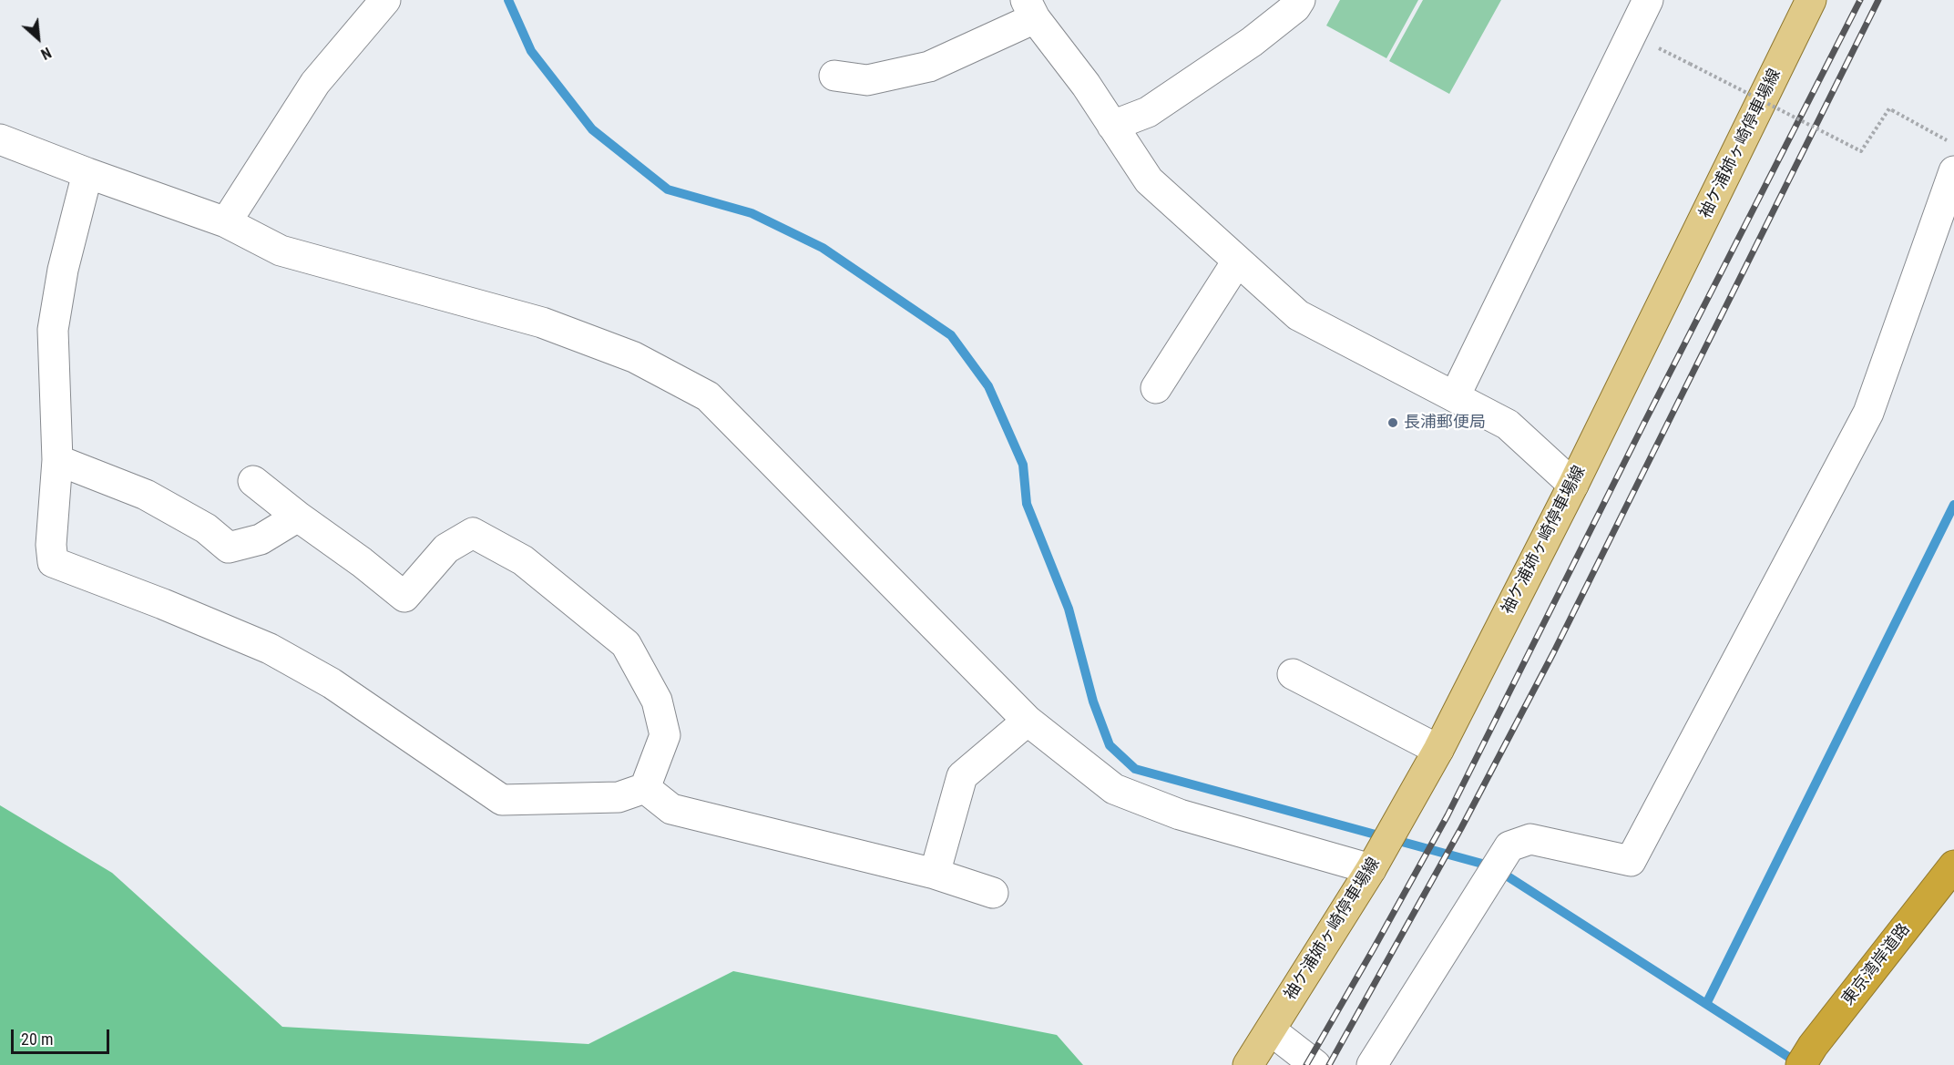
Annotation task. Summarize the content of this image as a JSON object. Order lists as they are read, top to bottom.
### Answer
{
  "streets": {
    "highway": ["東京湾岸道路"],
    "main road": ["袖ケ浦姉ヶ崎停車場線"]
  },
  "places": ["長浦郵便局"],
  "scale_bar": "20 m",
  "north": "bottom right"
}
